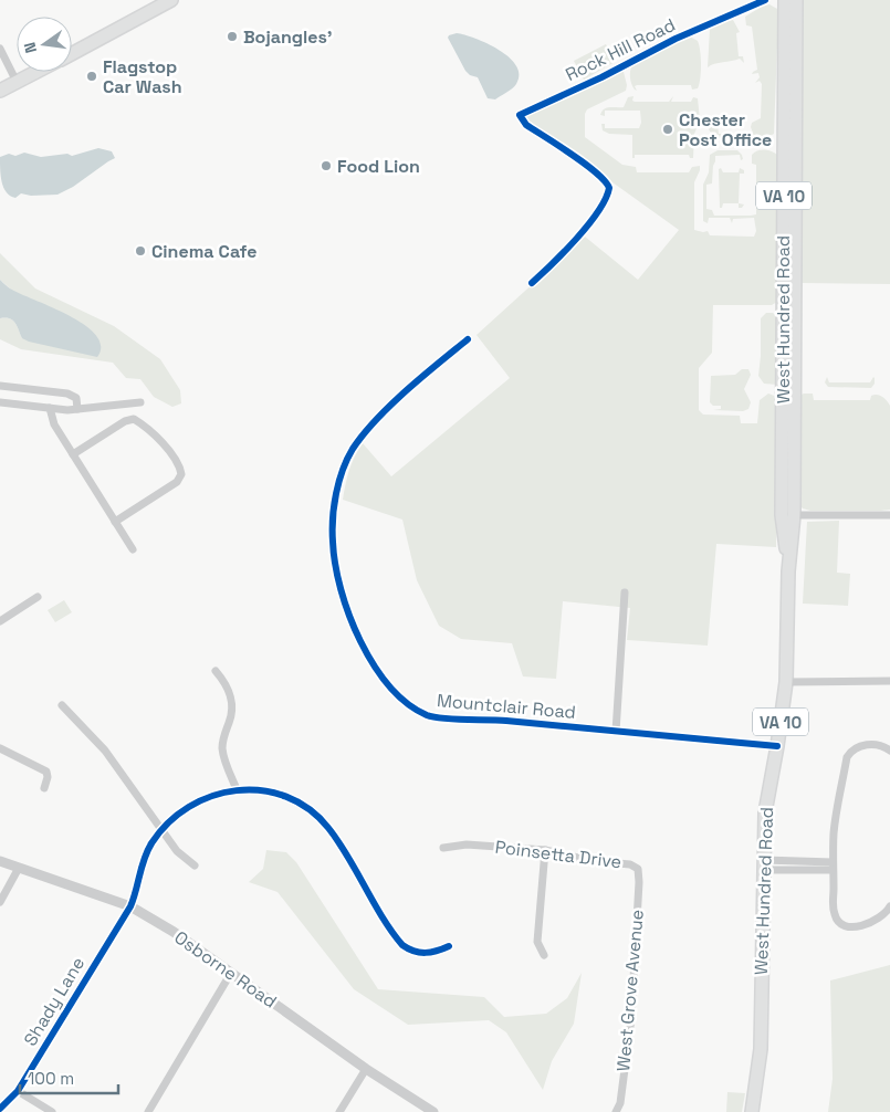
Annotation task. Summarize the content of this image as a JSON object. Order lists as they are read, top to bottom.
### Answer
{
  "streets": {
    "main road": ["VA 10", "West Hundred Road"],
    "street": [
      "Rock Hill Road",
      "Mountclair Road",
      "Poinsetta Drive",
      "Osborne Road",
      "West Grove Avenue",
      "Shady Lane"
    ]
  },
  "crossings": [
    ["West Hundred Road", "Mountclair Road"],
    ["Poinsetta Drive", "West Grove Avenue"],
    ["Osborne Road", "Shady Lane"]
  ],
  "places": [
    "Bojangles'",
    "Flagstop Car Wash",
    "Chester Post Office",
    "Food Lion",
    "Cinema Cafe"
  ],
  "scale_bar": "100 m",
  "north": "left"
}
